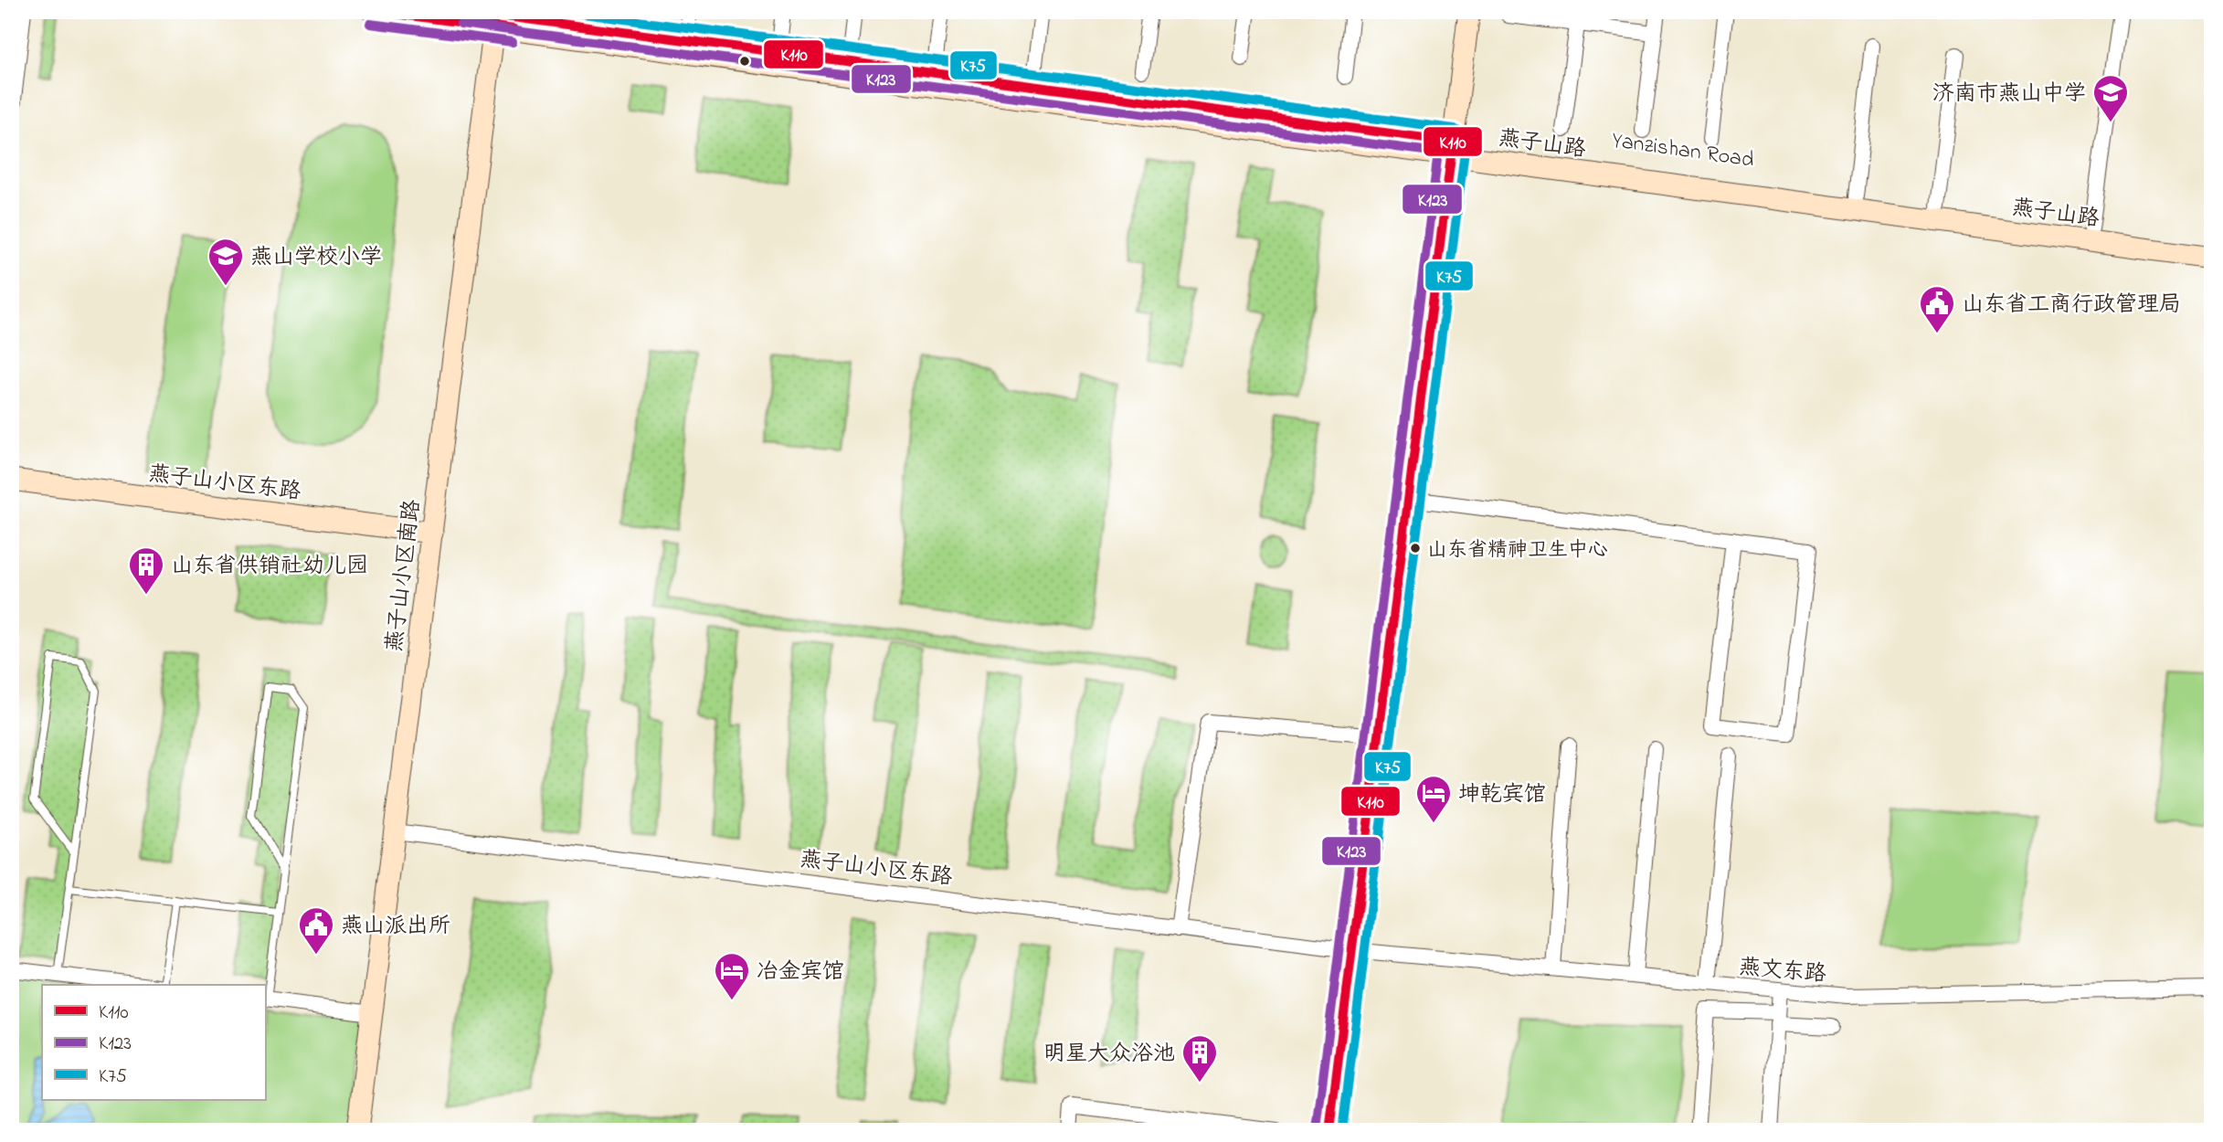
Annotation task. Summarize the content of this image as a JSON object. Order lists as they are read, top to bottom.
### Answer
{
  "streets": {
    "street": [
      "燕子山路",
      "Yanzishan Road",
      "燕子山小区东路",
      "燕子山小区南路",
      "燕文东路"
    ]
  },
  "crossings": [
    ["燕子山路", "Yanzishan Road"],
    ["燕子山路", "燕子山小区南路"],
    ["Yanzishan Road", "燕子山小区南路"],
    ["燕子山小区东路", "燕子山小区南路"],
    ["燕子山小区东路", "燕文东路"]
  ],
  "places": {
    "school or university": ["济南市燕山中学", "燕山学校小学"],
    "public building": ["山东省工商行政管理局", "燕山派出所"],
    "other": ["山东省精神卫生中心"],
    "building": ["山东省供销社幼儿园", "明星大众浴池"],
    "hotel": ["坤乾宾馆", "冶金宾馆"]
  },
  "lines": ["transit line K110", "transit line K75", "transit line K123"],
  "legend": ["K110", "K123", "K75"]
}
